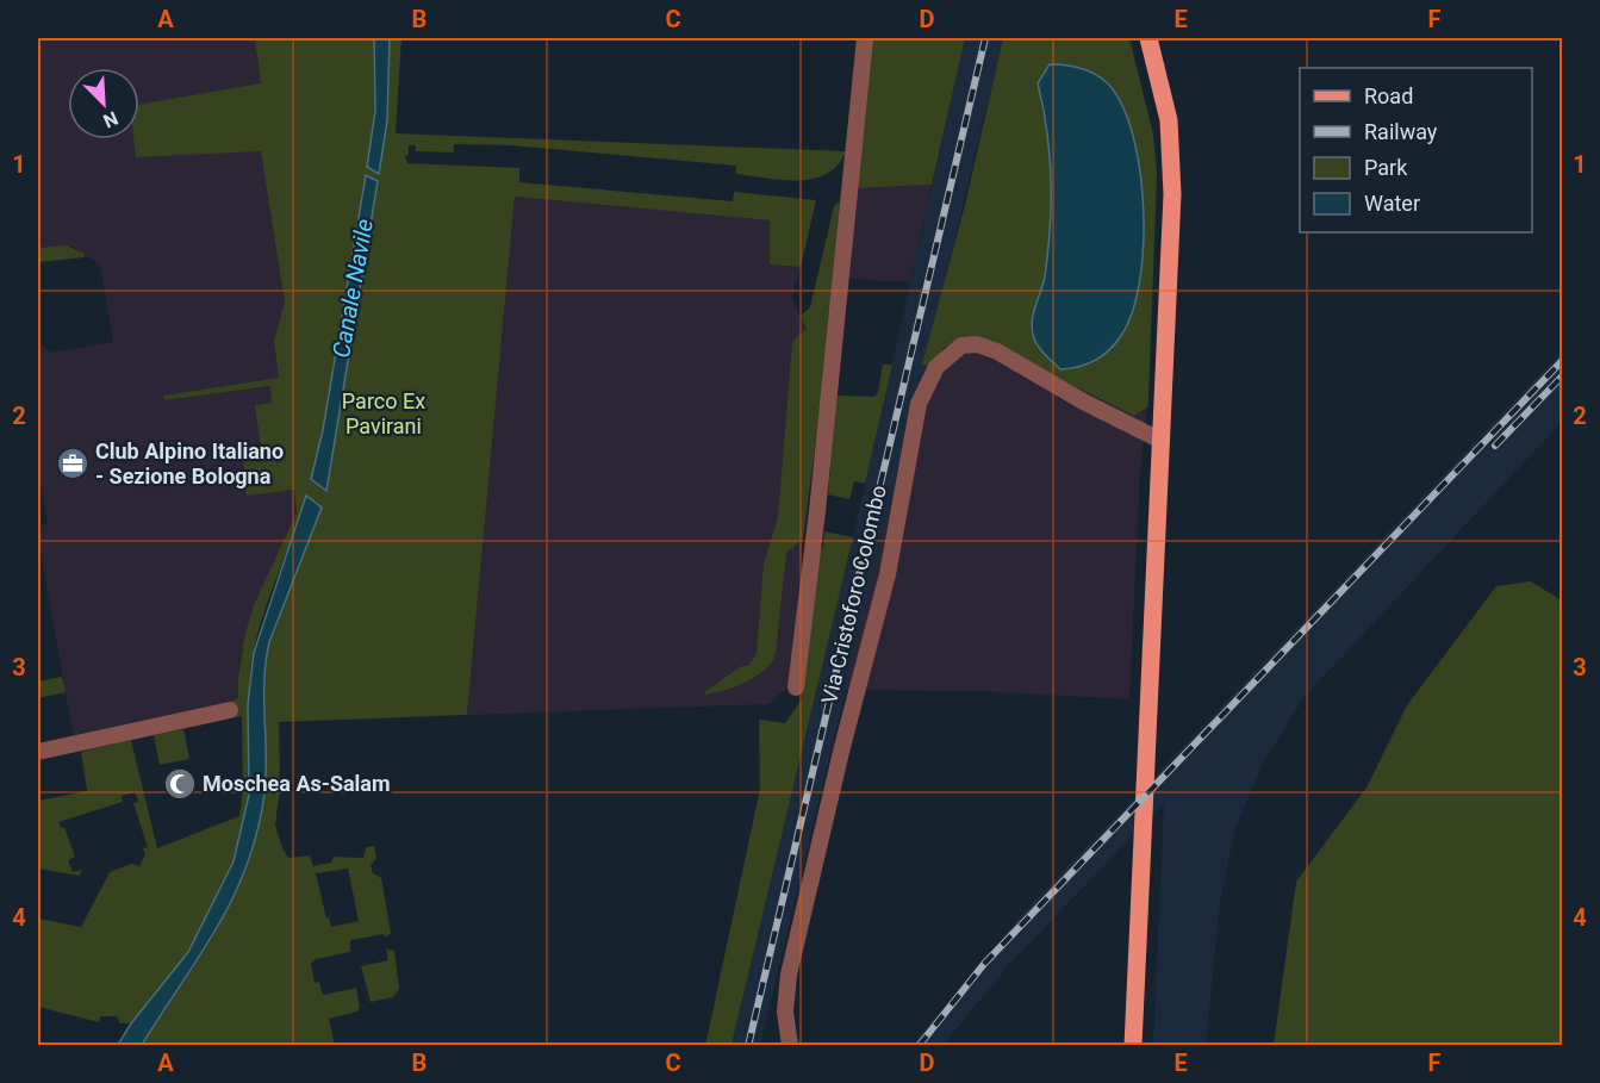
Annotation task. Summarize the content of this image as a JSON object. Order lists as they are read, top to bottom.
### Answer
{
  "streets": {
    "street": ["Via Cristoforo Colombo"]
  },
  "water": ["Canale Navile"],
  "parks": ["Parco Ex Pavirani"],
  "places": {
    "office": ["Club Alpino Italiano - Sezione Bologna"],
    "mosque": ["Moschea As-Salam"]
  },
  "legend": [
    "Road",
    "Railway",
    "Park",
    "Water"
  ],
  "north": "bottom right",
  "grid": {
    "columns": [
      "A",
      "B",
      "C",
      "D",
      "E",
      "F"
    ],
    "rows": [
      "1",
      "2",
      "3",
      "4"
    ]
  }
}
